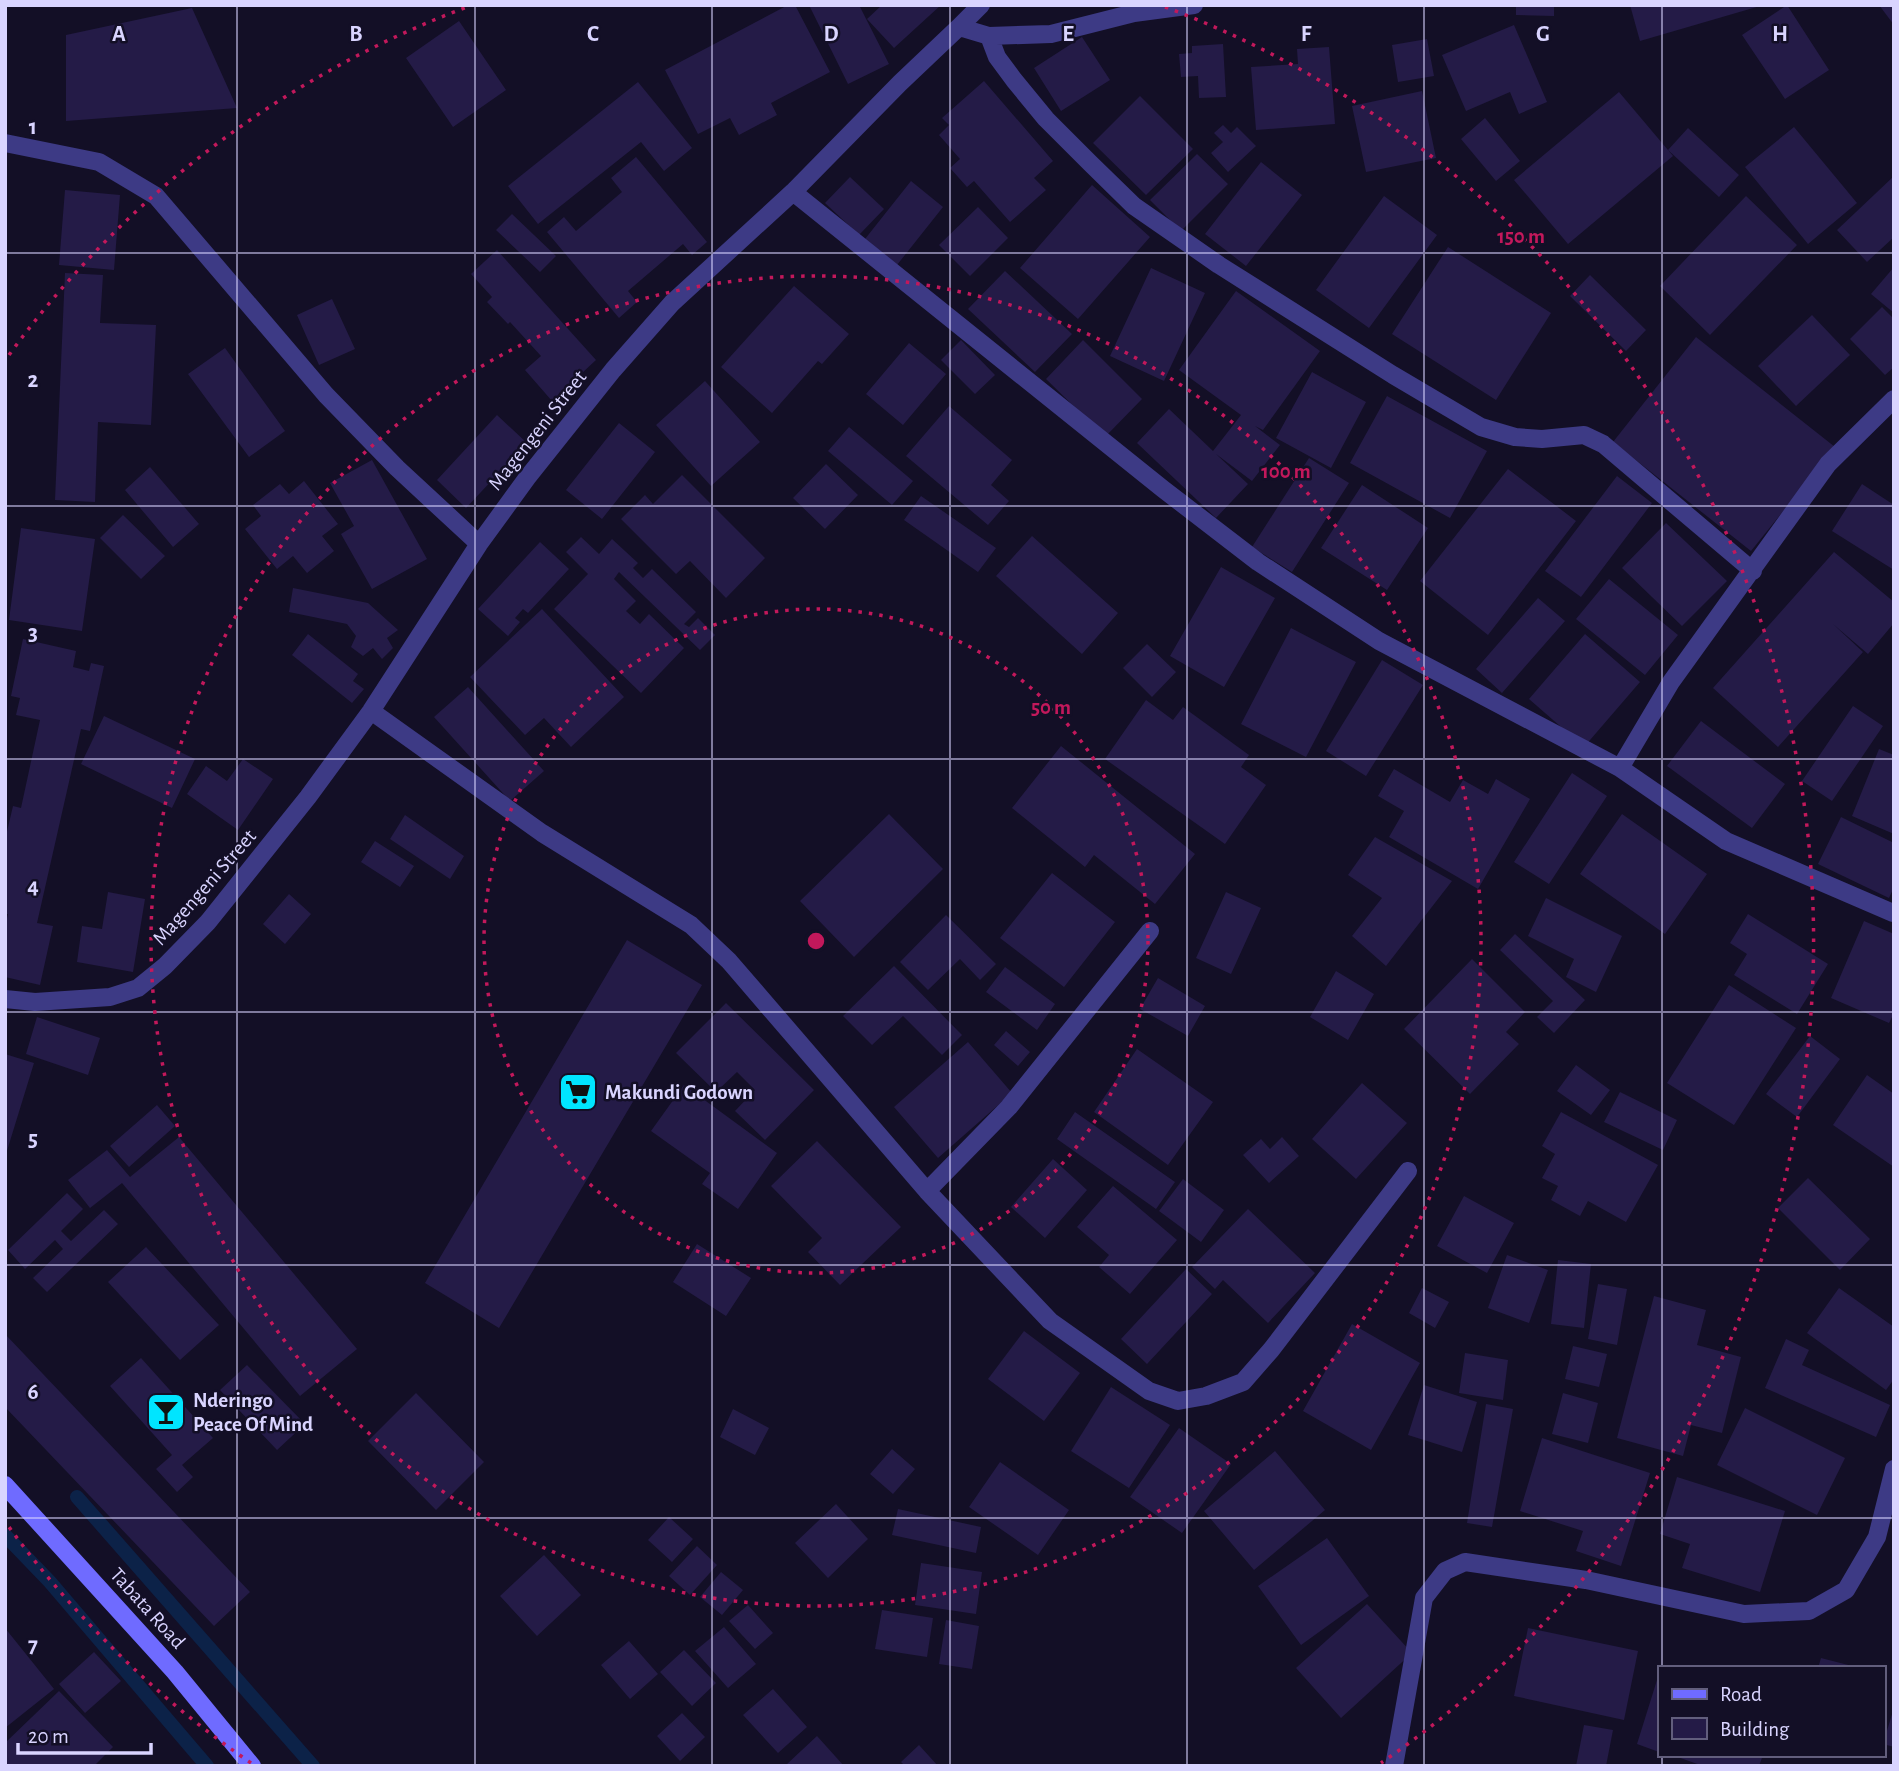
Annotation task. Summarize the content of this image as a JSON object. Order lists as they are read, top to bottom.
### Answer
{
  "streets": {
    "main road": ["Tabata Road"],
    "street": ["Magengeni Street"]
  },
  "places": {
    "supermarket": ["Makundi Godown"],
    "bar": ["Nderingo Peace Of Mind"]
  },
  "legend": ["Road", "Building"],
  "scale_bar": "20 m",
  "grid": {
    "columns": [
      "A",
      "B",
      "C",
      "D",
      "E",
      "F",
      "G",
      "H"
    ],
    "rows": [
      "1",
      "2",
      "3",
      "4",
      "5",
      "6",
      "7"
    ]
  },
  "rings": ["150 m", "100 m", "50 m"]
}
